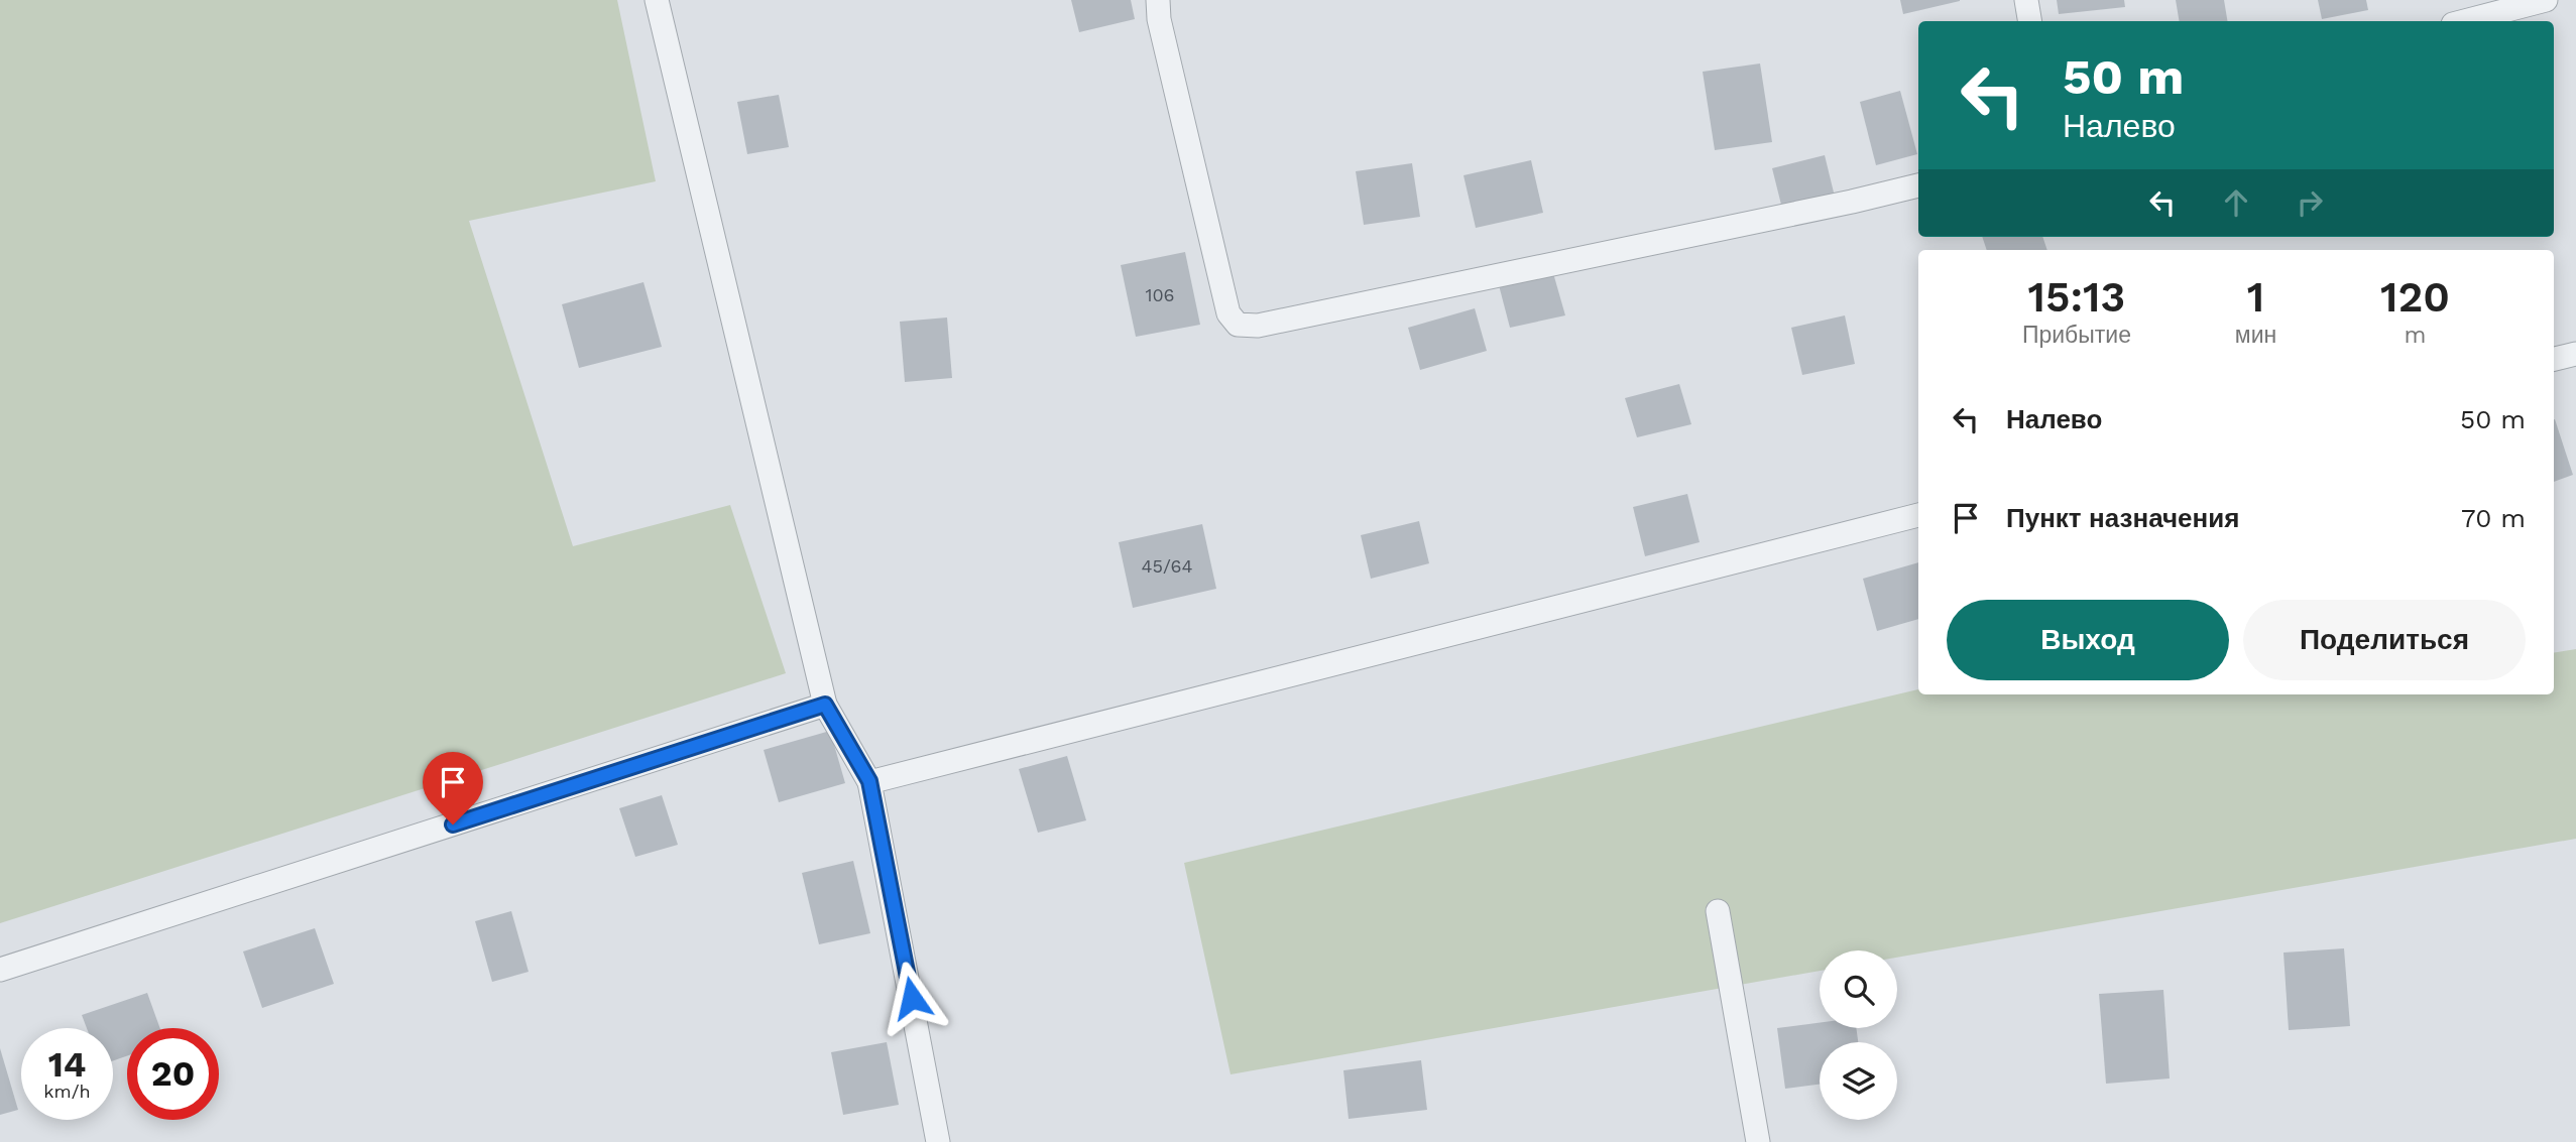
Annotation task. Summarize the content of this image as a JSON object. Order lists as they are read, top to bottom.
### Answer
{
  "house_numbers": ["106", "45/64"],
  "page": {
    "turn": ["50 m", "Налево"],
    "eta": [
      "15:13",
      "Прибытие",
      "1",
      "мин",
      "120",
      "m"
    ],
    "list": [
      {
        "name": "Налево",
        "value": "50 m"
      },
      {
        "name": "Пункт назначения",
        "value": "70 m"
      }
    ],
    "buttons": ["Выход", "Поделиться"],
    "speed": "14 km/h",
    "limit": "20"
  }
}
